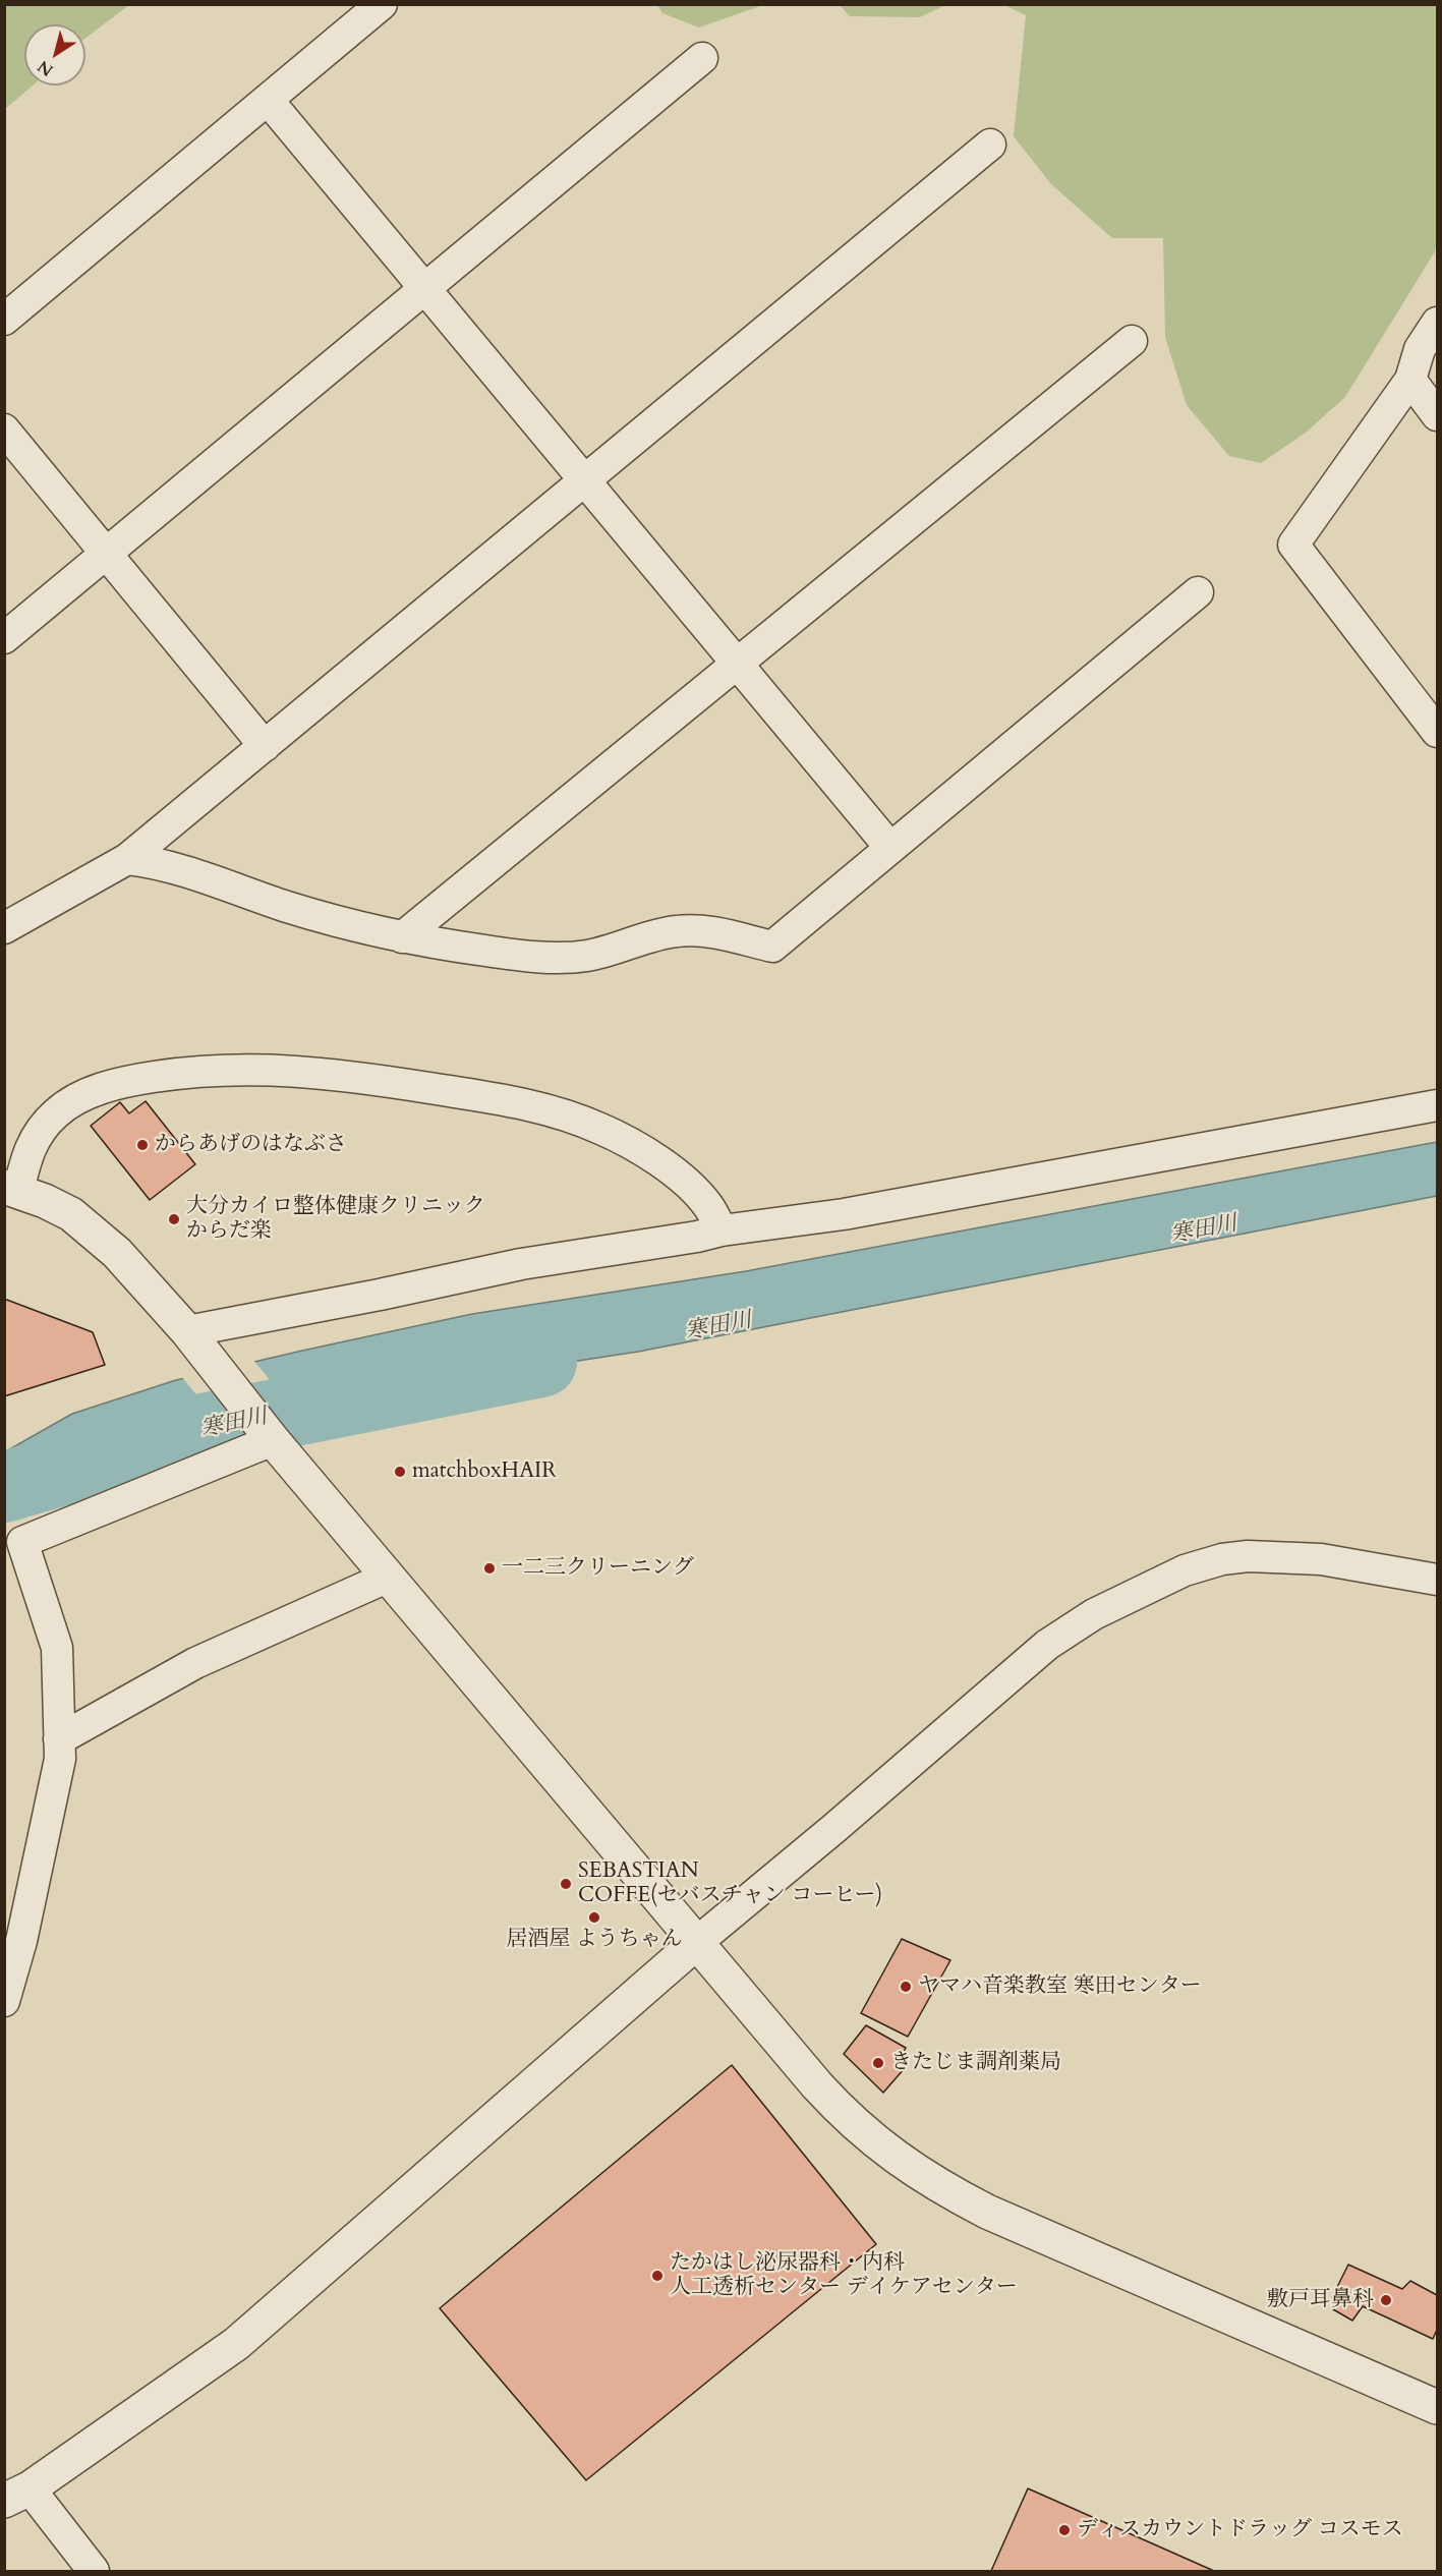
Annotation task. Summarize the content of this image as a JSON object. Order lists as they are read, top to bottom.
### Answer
{
  "water": ["寒田川"],
  "places": [
    "からあげのはなぶさ",
    "大分カイロ整体健康クリニック からだ楽",
    "matchboxHAIR",
    "一二三クリーニング",
    "SEBASTIAN COFFE(セバスチャン コーヒー)",
    "居酒屋 ようちゃん",
    "ヤマハ音楽教室 寒田センター",
    "きたじま調剤薬局",
    "たかはし泌尿器科・内科 人工透析センター デイケアセンター",
    "敷戸耳鼻科",
    "ディスカウントドラッグ コスモス"
  ],
  "north": "bottom left"
}
